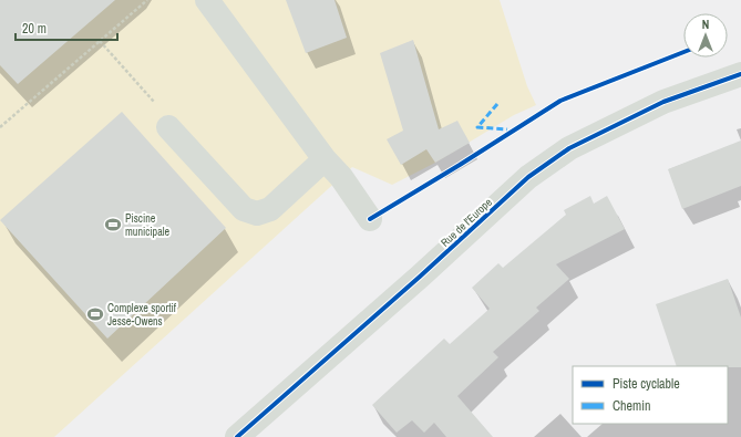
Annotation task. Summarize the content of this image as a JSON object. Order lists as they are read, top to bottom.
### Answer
{
  "streets": {
    "street": ["Rue de l'Europe"]
  },
  "places": {
    "sports": ["Piscine municipale", "Complexe sportif Jesse-Owens"]
  },
  "legend": ["Piste cyclable", "Chemin"],
  "scale_bar": "20 m",
  "north": "top"
}
